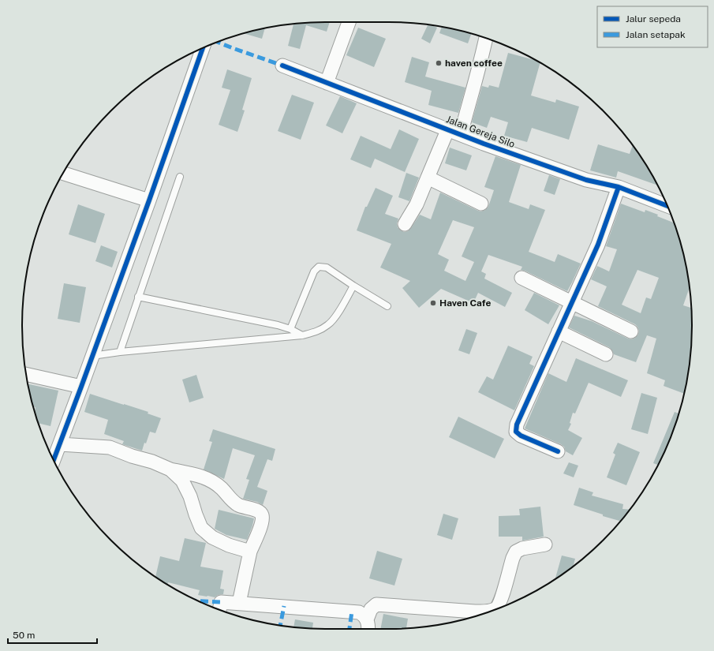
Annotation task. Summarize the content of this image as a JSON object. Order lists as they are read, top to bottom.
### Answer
{
  "streets": {
    "street": ["Jalan Gereja Silo"]
  },
  "places": ["haven coffee", "Haven Cafe"],
  "legend": ["Jalur sepeda", "Jalan setapak"],
  "scale_bar": "50 m"
}
